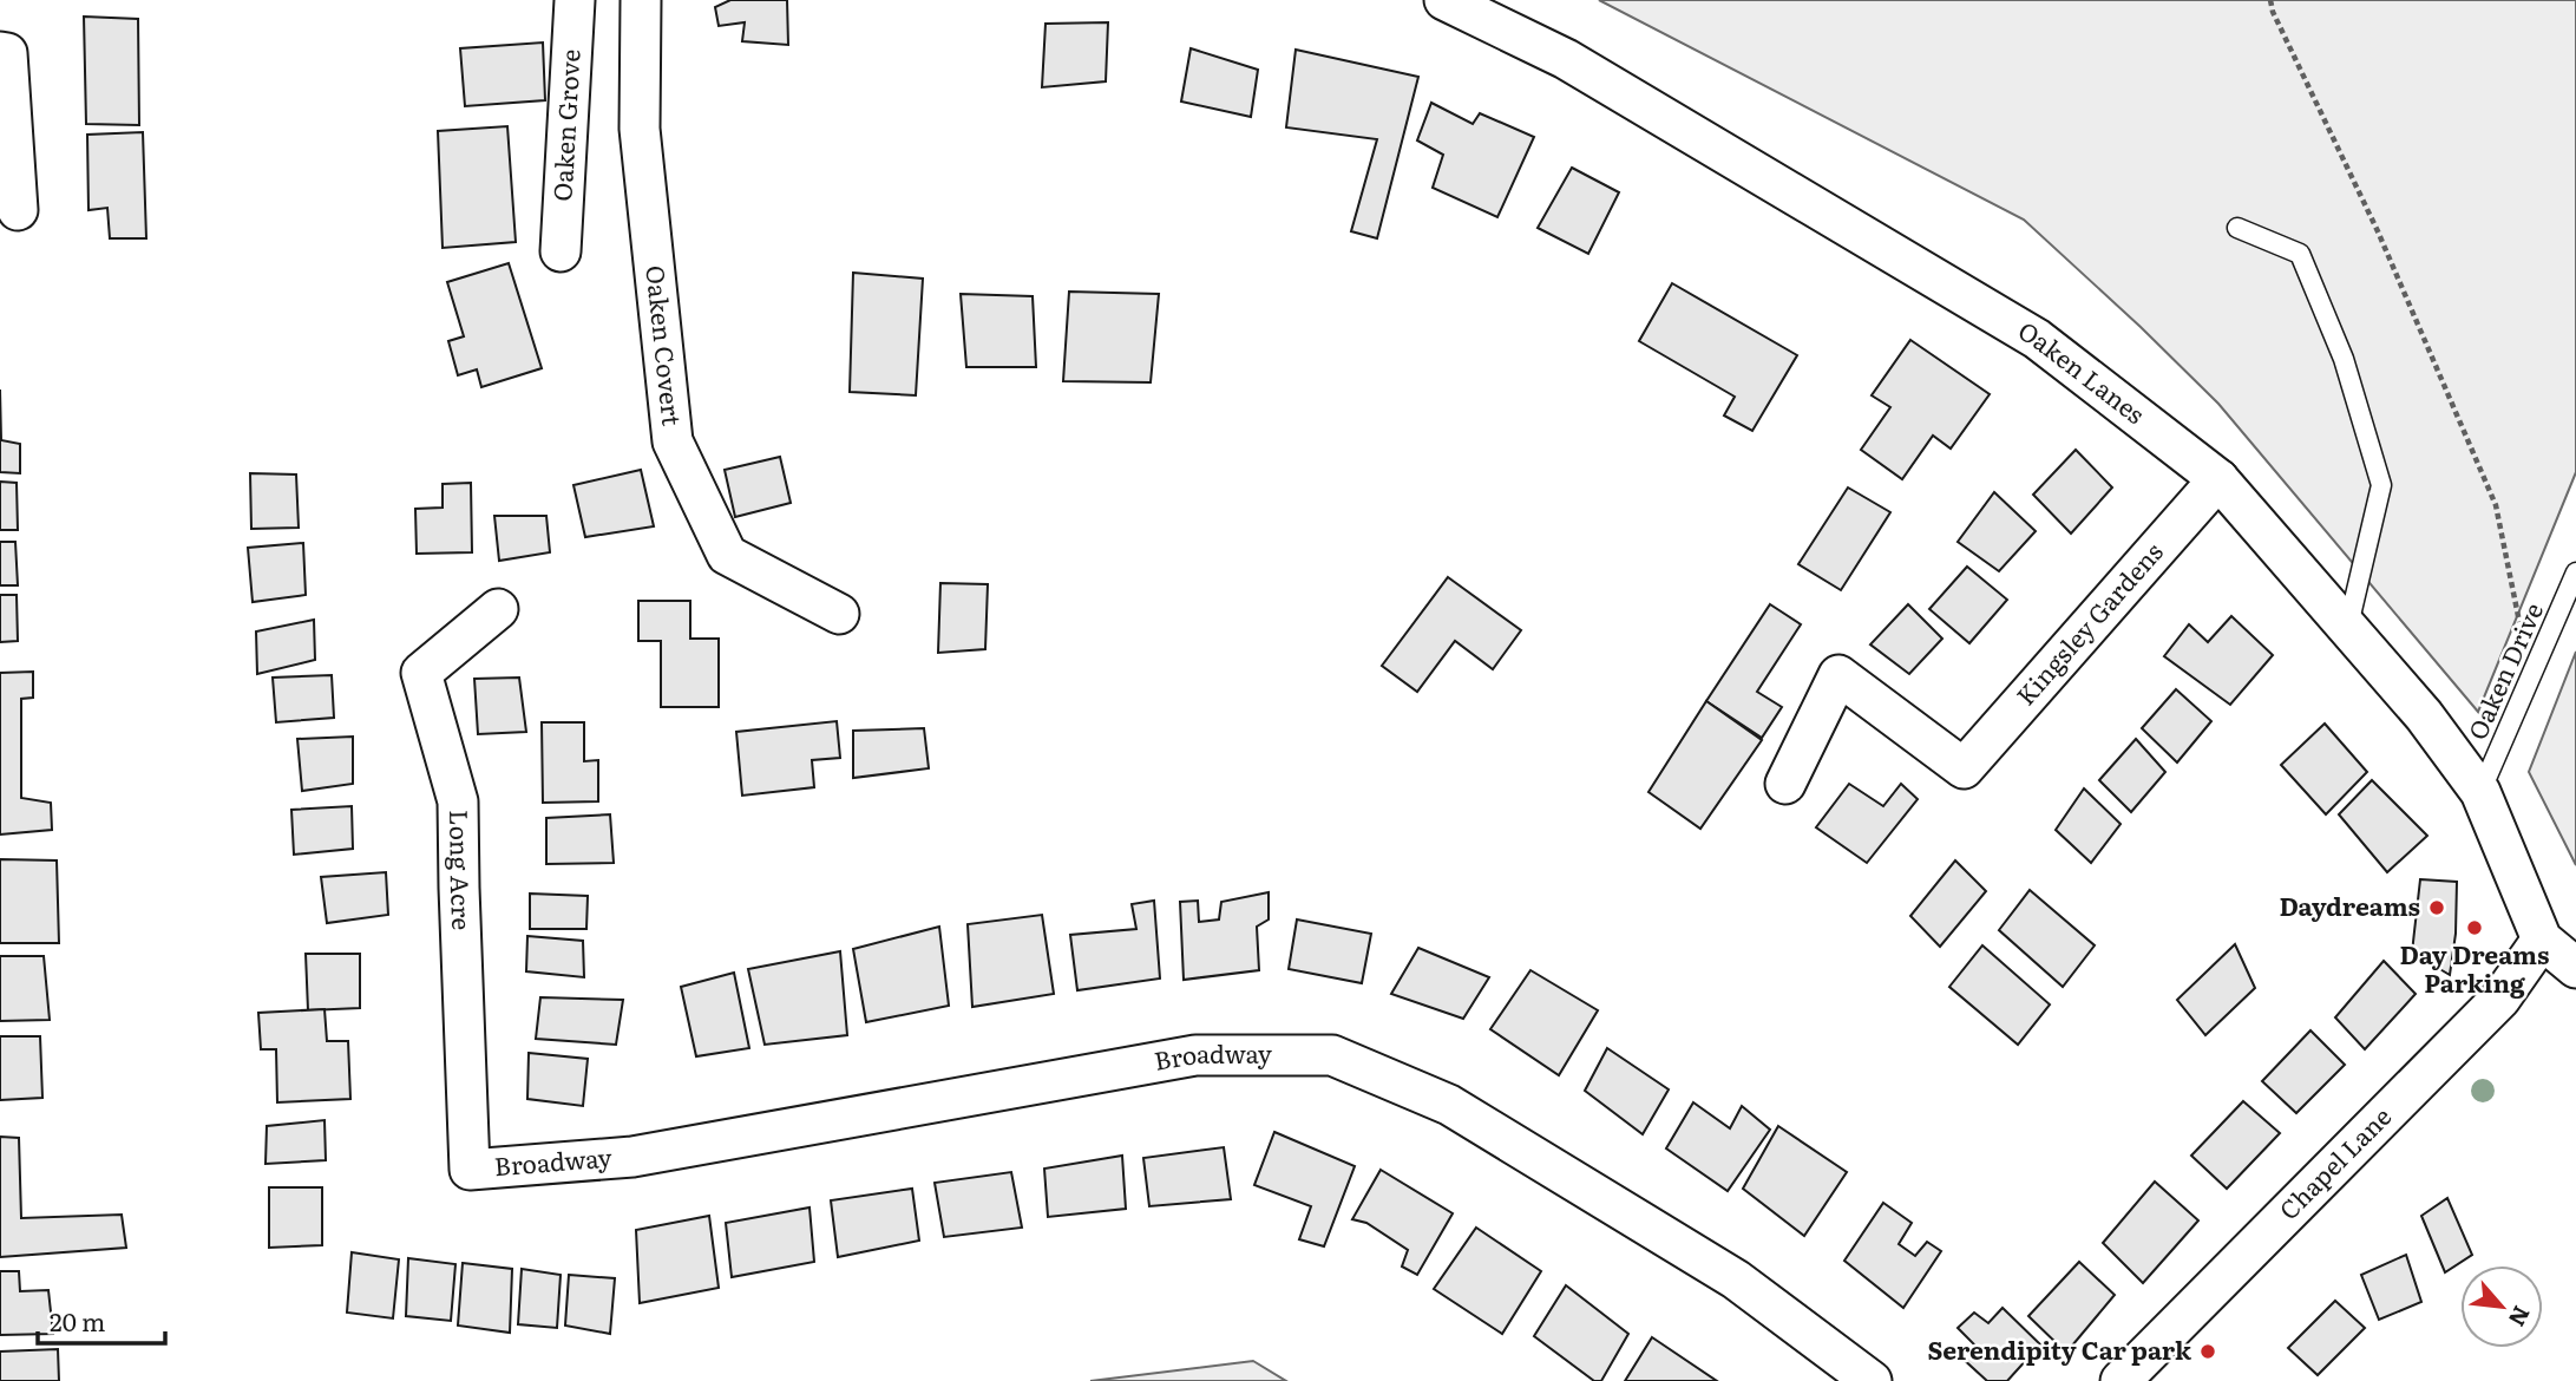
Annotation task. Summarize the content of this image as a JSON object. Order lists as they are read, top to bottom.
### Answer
{
  "streets": {
    "street": [
      "Oaken Grove",
      "Oaken Covert",
      "Oaken Lanes",
      "Kingsley Gardens",
      "Long Acre",
      "Broadway",
      "Chapel Lane"
    ],
    "lane": ["Oaken Drive"]
  },
  "crossings": [
    ["Oaken Lanes", "Kingsley Gardens"],
    ["Oaken Lanes", "Oaken Drive"],
    ["Oaken Lanes", "Chapel Lane"],
    ["Long Acre", "Broadway"]
  ],
  "places": ["Daydreams", "Day Dreams Parking", "Serendipity Car park"],
  "scale_bar": "20 m",
  "north": "bottom right"
}
